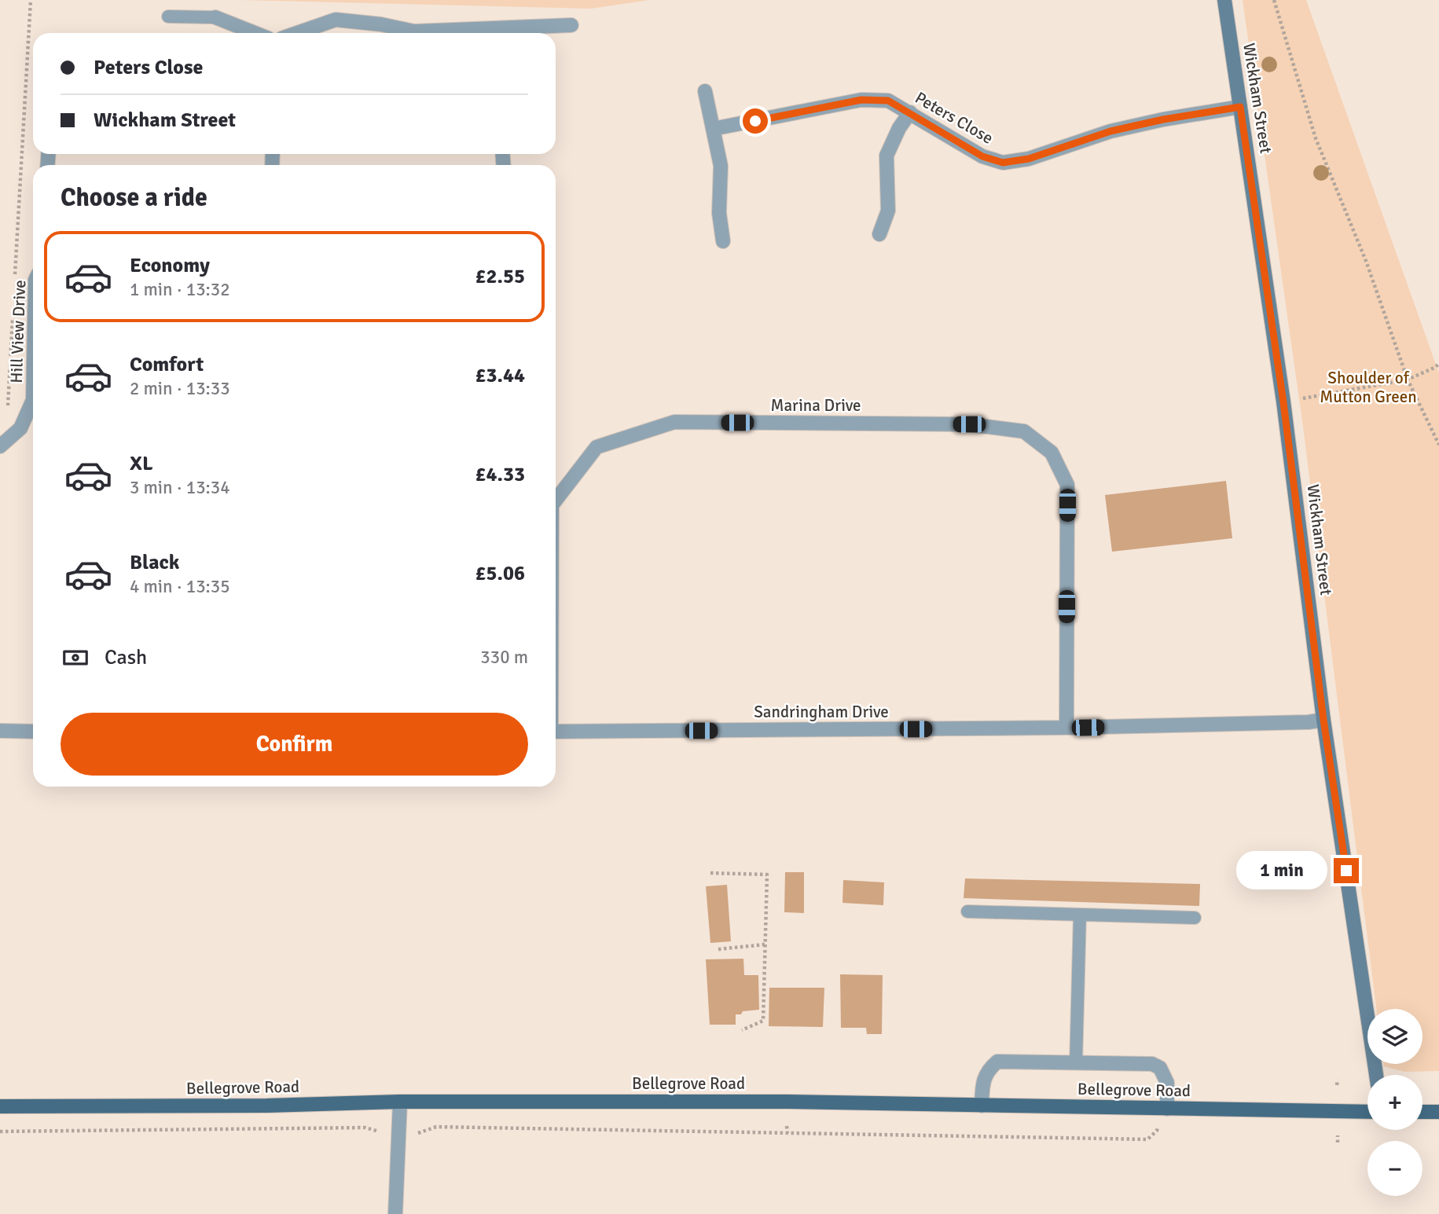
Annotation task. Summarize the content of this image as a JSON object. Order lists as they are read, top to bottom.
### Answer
{
  "streets": {
    "main road": ["Bellegrove Road"],
    "street": [
      "Wickham Street",
      "Peters Close",
      "Hill View Drive",
      "Marina Drive",
      "Sandringham Drive"
    ]
  },
  "crossings": [
    ["Wickham Street", "Peters Close"],
    ["Wickham Street", "Sandringham Drive"],
    ["Marina Drive", "Sandringham Drive"]
  ],
  "parks": ["Shoulder of Mutton Green"],
  "page": {
    "banner": ["Peters Close", "Wickham Street"],
    "heading": "Choose a ride",
    "list": [
      {
        "name": "Economy",
        "note": "1 min · 13:32",
        "value": "£2.55"
      },
      {
        "name": "Comfort",
        "note": "2 min · 13:33",
        "value": "£3.44"
      },
      {
        "name": "XL",
        "note": "3 min · 13:34",
        "value": "£4.33"
      },
      {
        "name": "Black",
        "note": "4 min · 13:35",
        "value": "£5.06"
      }
    ],
    "pay": ["Cash", "330 m"],
    "buttons": "Confirm",
    "bubble": "1 min",
    "map_buttons": ["+", "−"]
  }
}
